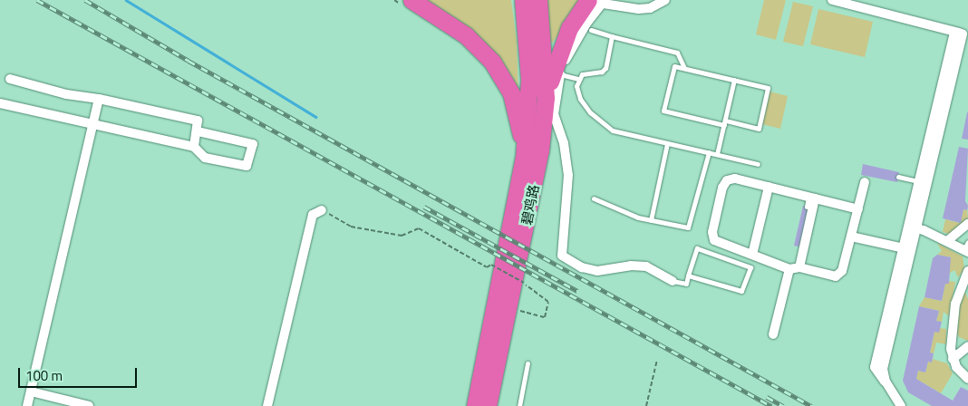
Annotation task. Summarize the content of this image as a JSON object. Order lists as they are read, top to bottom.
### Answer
{
  "streets": {
    "highway": ["碧鸡路"]
  },
  "scale_bar": "100 m"
}
